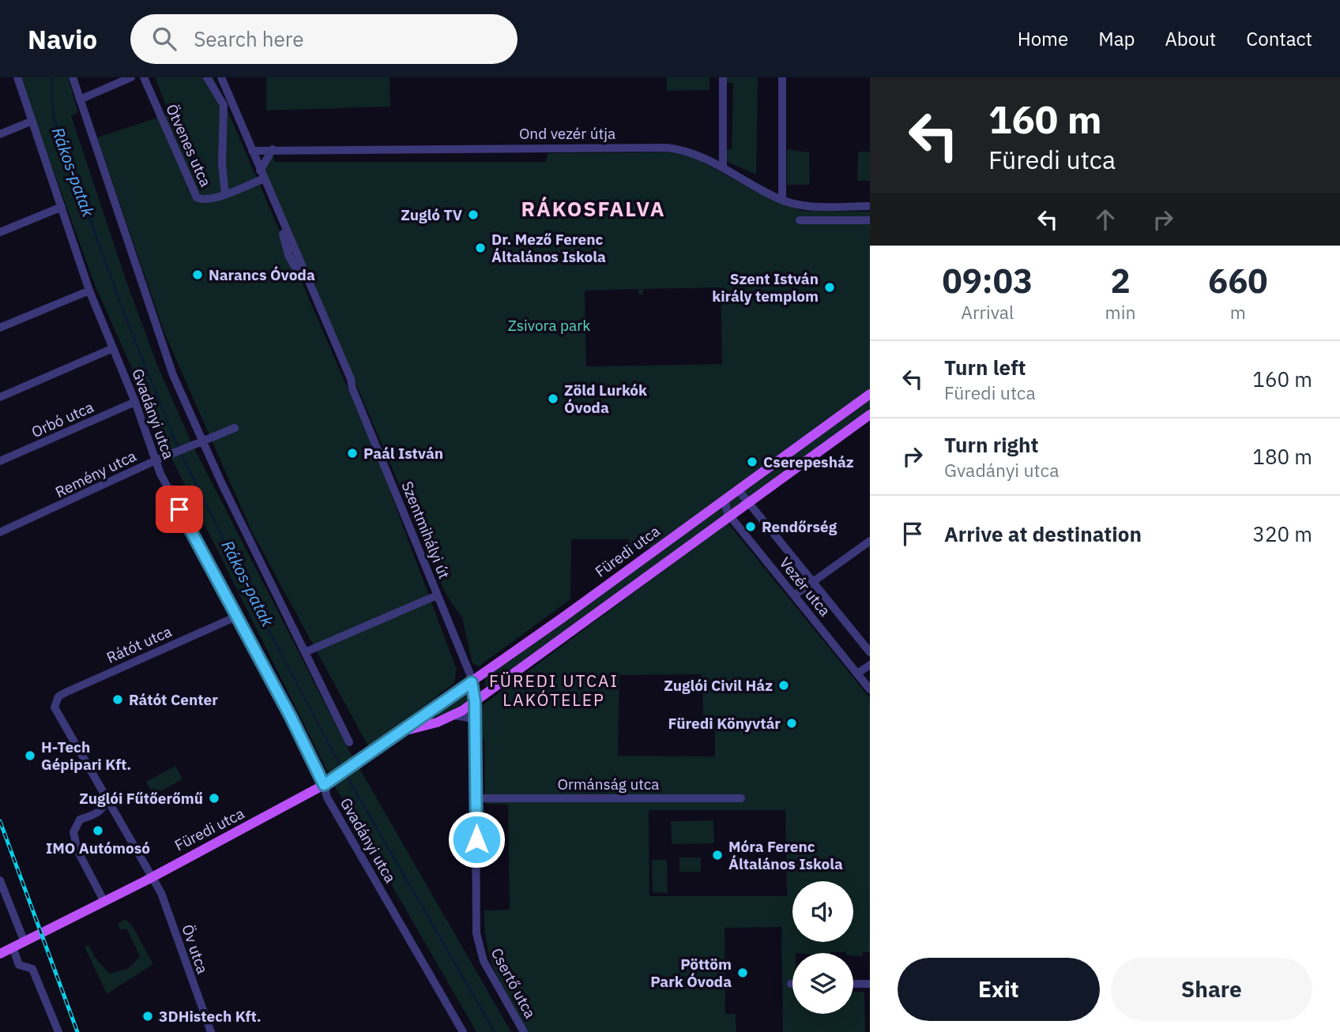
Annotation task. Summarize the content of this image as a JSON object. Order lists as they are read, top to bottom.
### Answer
{
  "streets": {
    "main road": ["Füredi utca"],
    "street": [
      "Ond vezér útja",
      "Ötvenes utca",
      "Gvadányi utca",
      "Orbó utca",
      "Remény utca",
      "Szentmihályi út",
      "Vezér utca",
      "Rátót utca",
      "Ormánság utca",
      "Öv utca",
      "Csertő utca"
    ]
  },
  "crossings": [
    ["Ond vezér útja", "Szentmihályi út"],
    ["Gvadányi utca", "Orbó utca"],
    ["Gvadányi utca", "Remény utca"],
    ["Gvadányi utca", "Füredi utca"],
    ["Gvadányi utca", "Rátót utca"],
    ["Szentmihályi út", "Füredi utca"],
    ["Szentmihályi út", "Csertő utca"],
    ["Füredi utca", "Vezér utca"],
    ["Füredi utca", "Öv utca"],
    ["Füredi utca", "Csertő utca"],
    ["Rátót utca", "Öv utca"],
    ["Ormánság utca", "Csertő utca"]
  ],
  "districts": ["RÁKOSFALVA", "FÜREDI UTCAI LAKÓTELEP"],
  "water": ["Rákos-patak"],
  "parks": ["Zsivora park"],
  "places": [
    "Zugló TV",
    "Dr. Mező Ferenc Általános Iskola",
    "Narancs Óvoda",
    "Szent István király templom",
    "Zöld Lurkók Óvoda",
    "Paál István",
    "Cserepesház",
    "Rendőrség",
    "Zuglói Civil Ház",
    "Rátót Center",
    "Füredi Könyvtár",
    "H-Tech Gépipari Kft.",
    "Zuglói Fűtőerőmű",
    "IMO Autómosó",
    "Móra Ferenc Általános Iskola",
    "Pöttöm Park Óvoda",
    "3DHistech Kft."
  ],
  "page": {
    "header": "Navio",
    "search": "Search here",
    "nav": [
      "Home",
      "Map",
      "About",
      "Contact"
    ],
    "turn": ["160 m", "Füredi utca"],
    "eta": [
      "09:03",
      "Arrival",
      "2",
      "min",
      "660",
      "m"
    ],
    "list": [
      {
        "name": "Turn left",
        "note": "Füredi utca",
        "value": "160 m"
      },
      {
        "name": "Turn right",
        "note": "Gvadányi utca",
        "value": "180 m"
      },
      {
        "name": "Arrive at destination",
        "value": "320 m"
      }
    ],
    "buttons": ["Exit", "Share"]
  }
}
